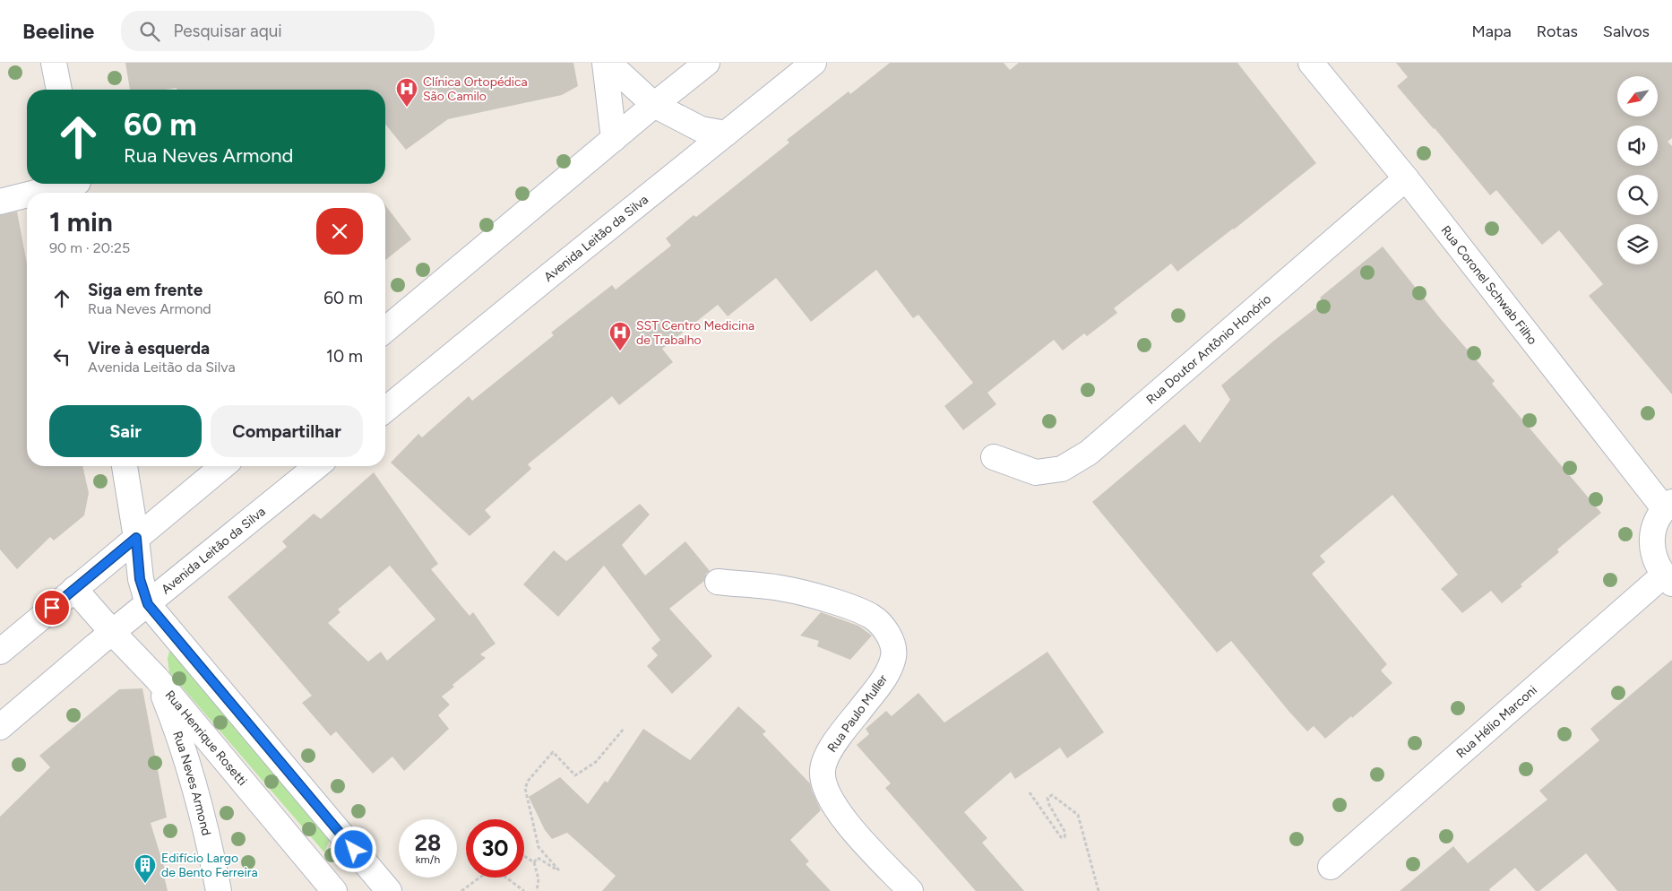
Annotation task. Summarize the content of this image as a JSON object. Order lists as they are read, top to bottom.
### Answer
{
  "streets": {
    "street": [
      "Avenida Leitão da Silva",
      "Rua Coronel Schwab Filho",
      "Rua Doutor Antônio Honório",
      "Rua Paulo Muller",
      "Rua Hélio Marconi",
      "Rua Henrique Rosetti",
      "Rua Neves Armond"
    ]
  },
  "crossings": [
    ["Avenida Leitão da Silva", "Rua Henrique Rosetti"],
    ["Rua Coronel Schwab Filho", "Rua Doutor Antônio Honório"],
    ["Rua Henrique Rosetti", "Rua Neves Armond"]
  ],
  "places": {
    "hospital": ["Clínica Ortopédica São Camilo", "SST Centro Medicina de Trabalho"],
    "building": ["Edifício Largo de Bento Ferreira"]
  },
  "north": "bottom left",
  "page": {
    "header": "Beeline",
    "search": "Pesquisar aqui",
    "nav": ["Mapa", "Rotas", "Salvos"],
    "turn": ["60 m", "Rua Neves Armond"],
    "heading": ["1 min", "90 m · 20:25"],
    "list": [
      {
        "name": "Siga em frente",
        "note": "Rua Neves Armond",
        "value": "60 m"
      },
      {
        "name": "Vire à esquerda",
        "note": "Avenida Leitão da Silva",
        "value": "10 m"
      }
    ],
    "buttons": ["Sair", "Compartilhar"],
    "speed": "28 km/h",
    "limit": "30"
  }
}
